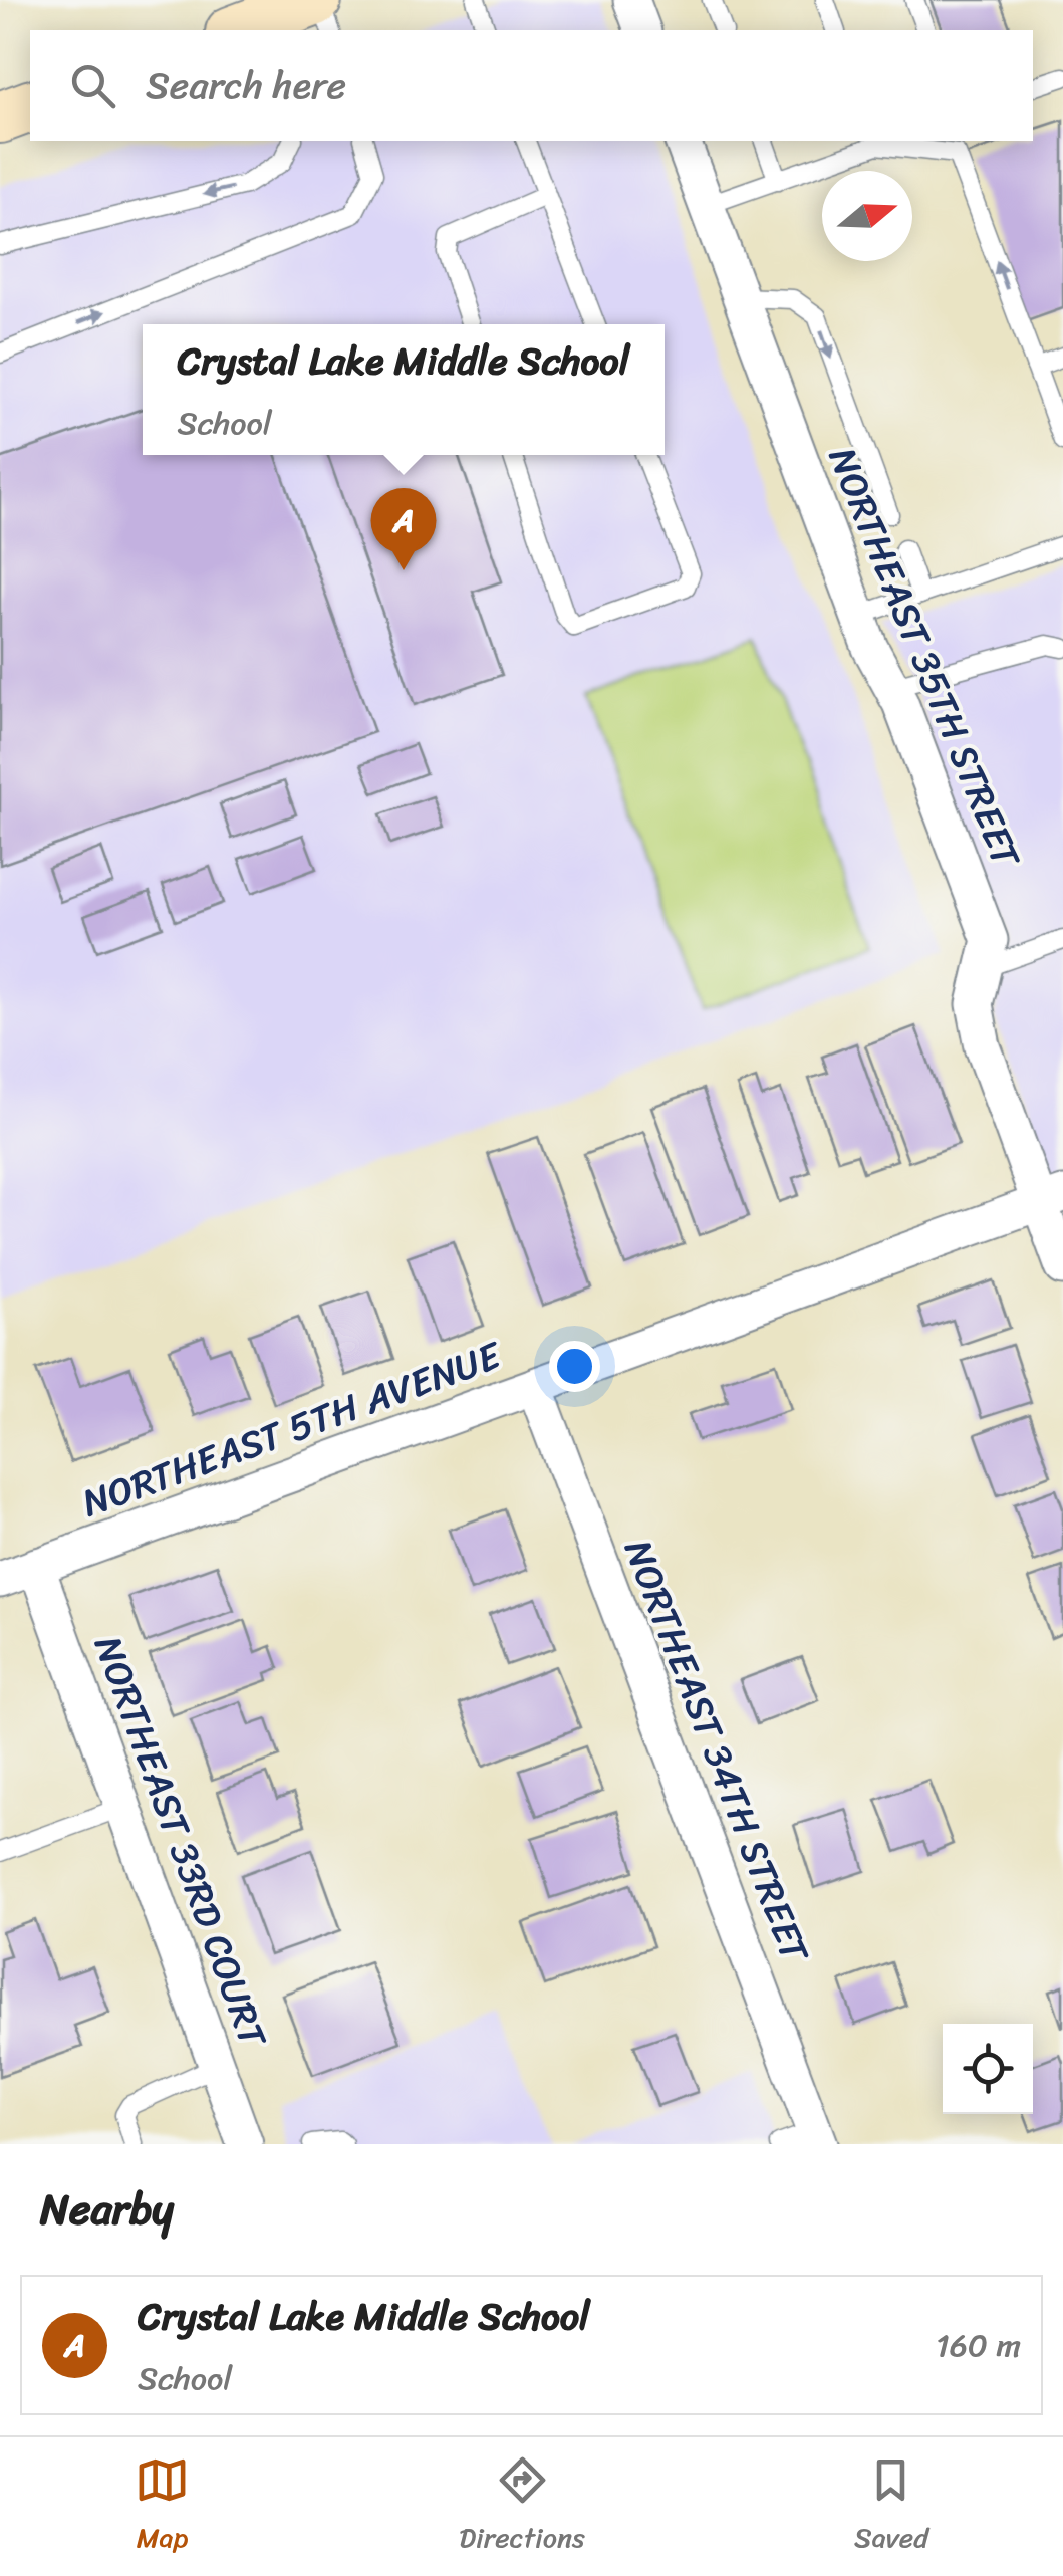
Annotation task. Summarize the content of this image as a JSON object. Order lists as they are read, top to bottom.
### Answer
{
  "streets": {
    "street": [
      "NORTHEAST 35TH STREET",
      "NORTHEAST 5TH AVENUE",
      "NORTHEAST 34TH STREET",
      "NORTHEAST 33RD COURT"
    ]
  },
  "crossings": [
    ["NORTHEAST 35TH STREET", "NORTHEAST 5TH AVENUE"],
    ["NORTHEAST 5TH AVENUE", "NORTHEAST 34TH STREET"],
    ["NORTHEAST 5TH AVENUE", "NORTHEAST 33RD COURT"]
  ],
  "north": "right",
  "page": {
    "search": "Search here",
    "popup": ["Crystal Lake Middle School", "School"],
    "pins": "A",
    "heading": "Nearby",
    "list": [
      {
        "mark": "A",
        "name": "Crystal Lake Middle School",
        "note": "School",
        "value": "160 m"
      }
    ],
    "nav": ["Map", "Directions", "Saved"]
  }
}
